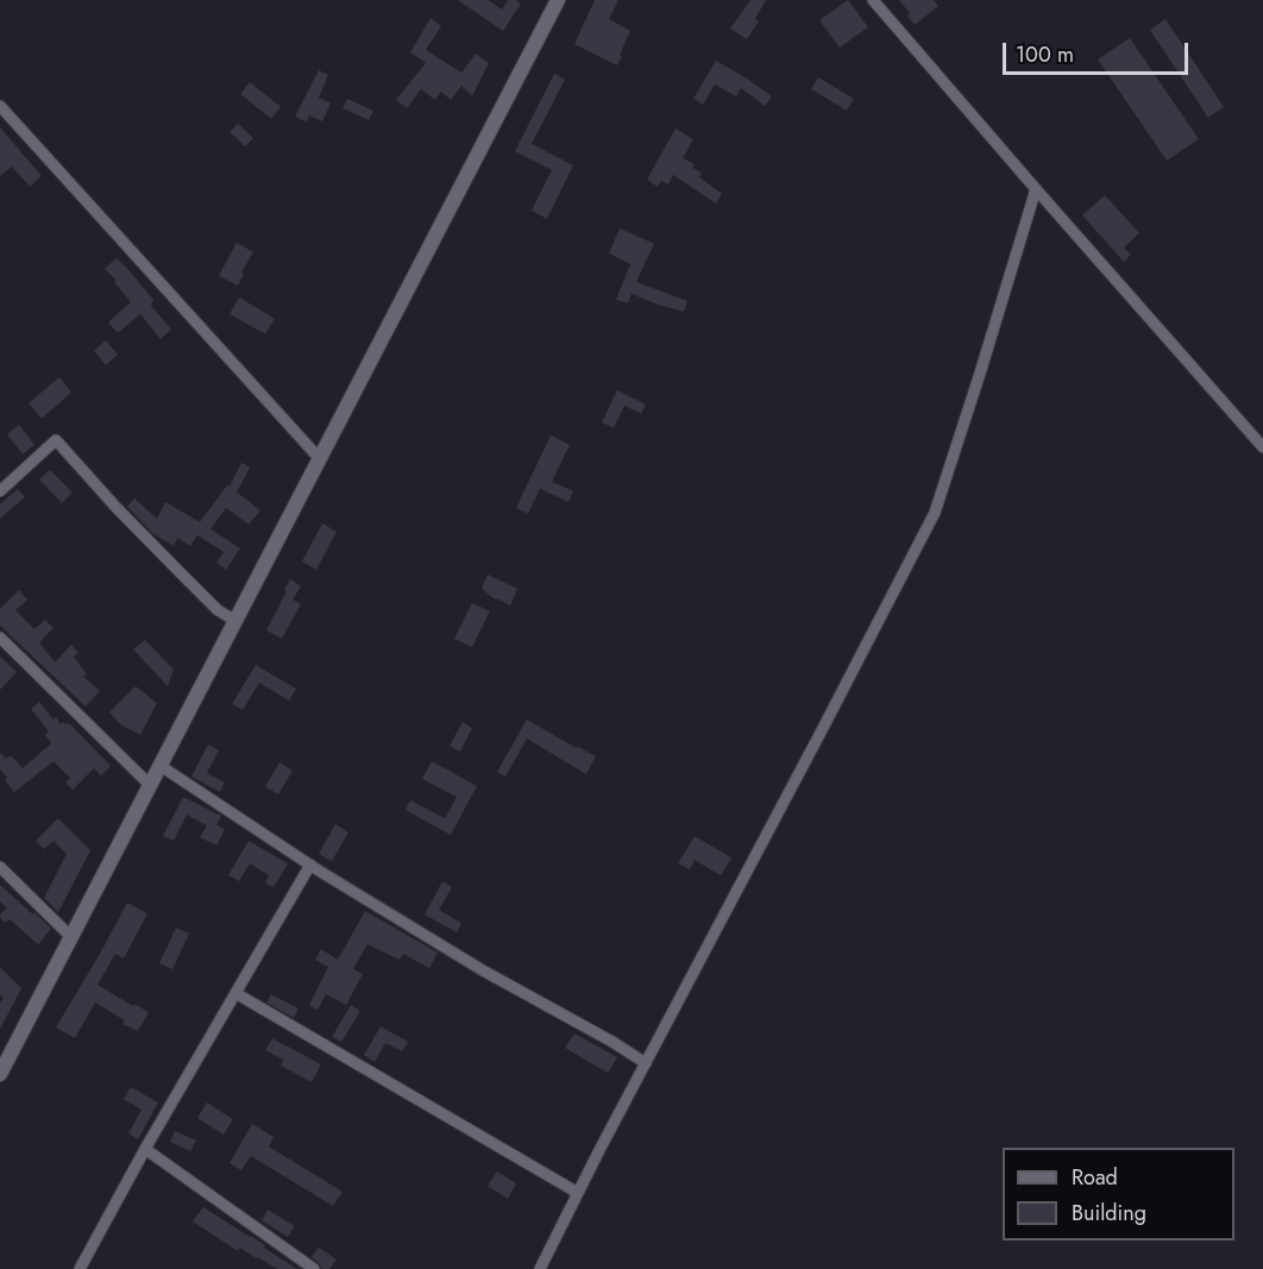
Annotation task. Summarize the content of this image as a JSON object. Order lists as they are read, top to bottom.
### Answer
{
  "legend": ["Road", "Building"],
  "scale_bar": "100 m"
}
